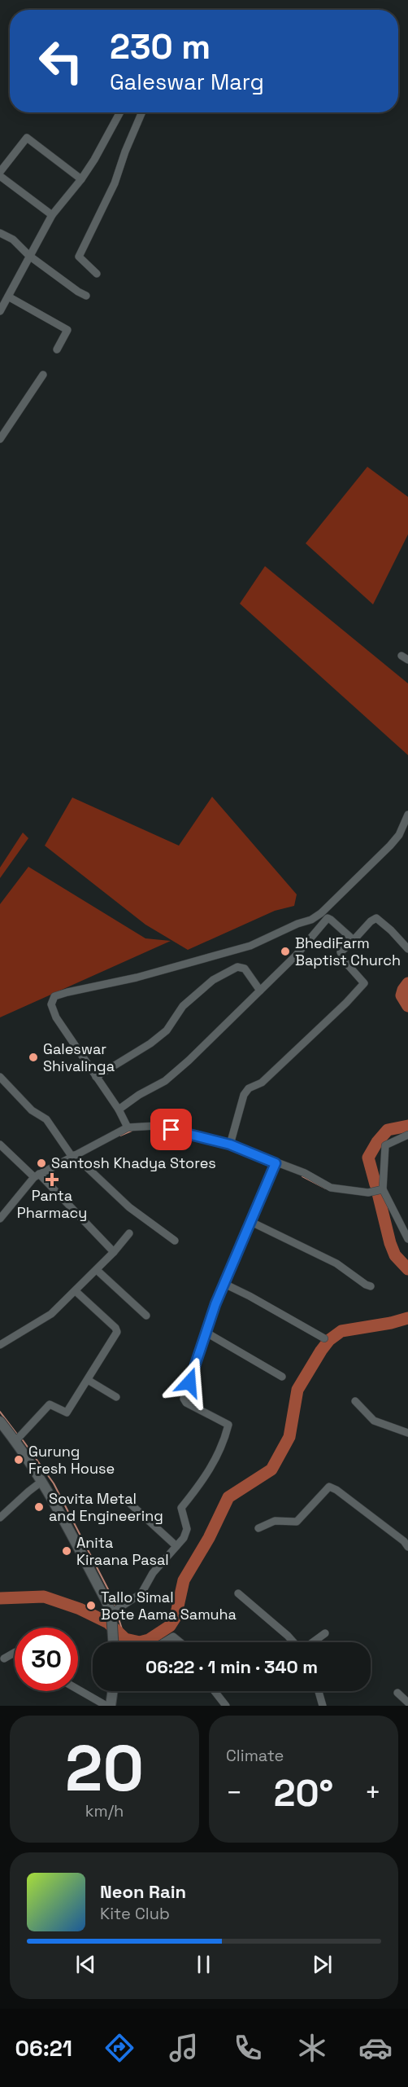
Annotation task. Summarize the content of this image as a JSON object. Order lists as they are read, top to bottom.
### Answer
{
  "places": {
    "other": [
      "BhediFarm Baptist Church",
      "Galeswar Shivalinga",
      "Santosh Khadya Stores",
      "Gurung Fresh House",
      "Sovita Metal and Engineering",
      "Anita Kiraana Pasal",
      "Tallo Simal Bote Aama Samuha"
    ],
    "health": ["Panta Pharmacy"]
  },
  "page": {
    "turn": ["230 m", "Galeswar Marg"],
    "limit": "30",
    "trip": "06:22 · 1 min · 340 m",
    "tile": [
      ["20", "km/h"],
      "Climate"
    ],
    "heat": ["−", "20°", "+"],
    "song": ["Neon Rain", "Kite Club"],
    "tabs": "06:21"
  }
}
